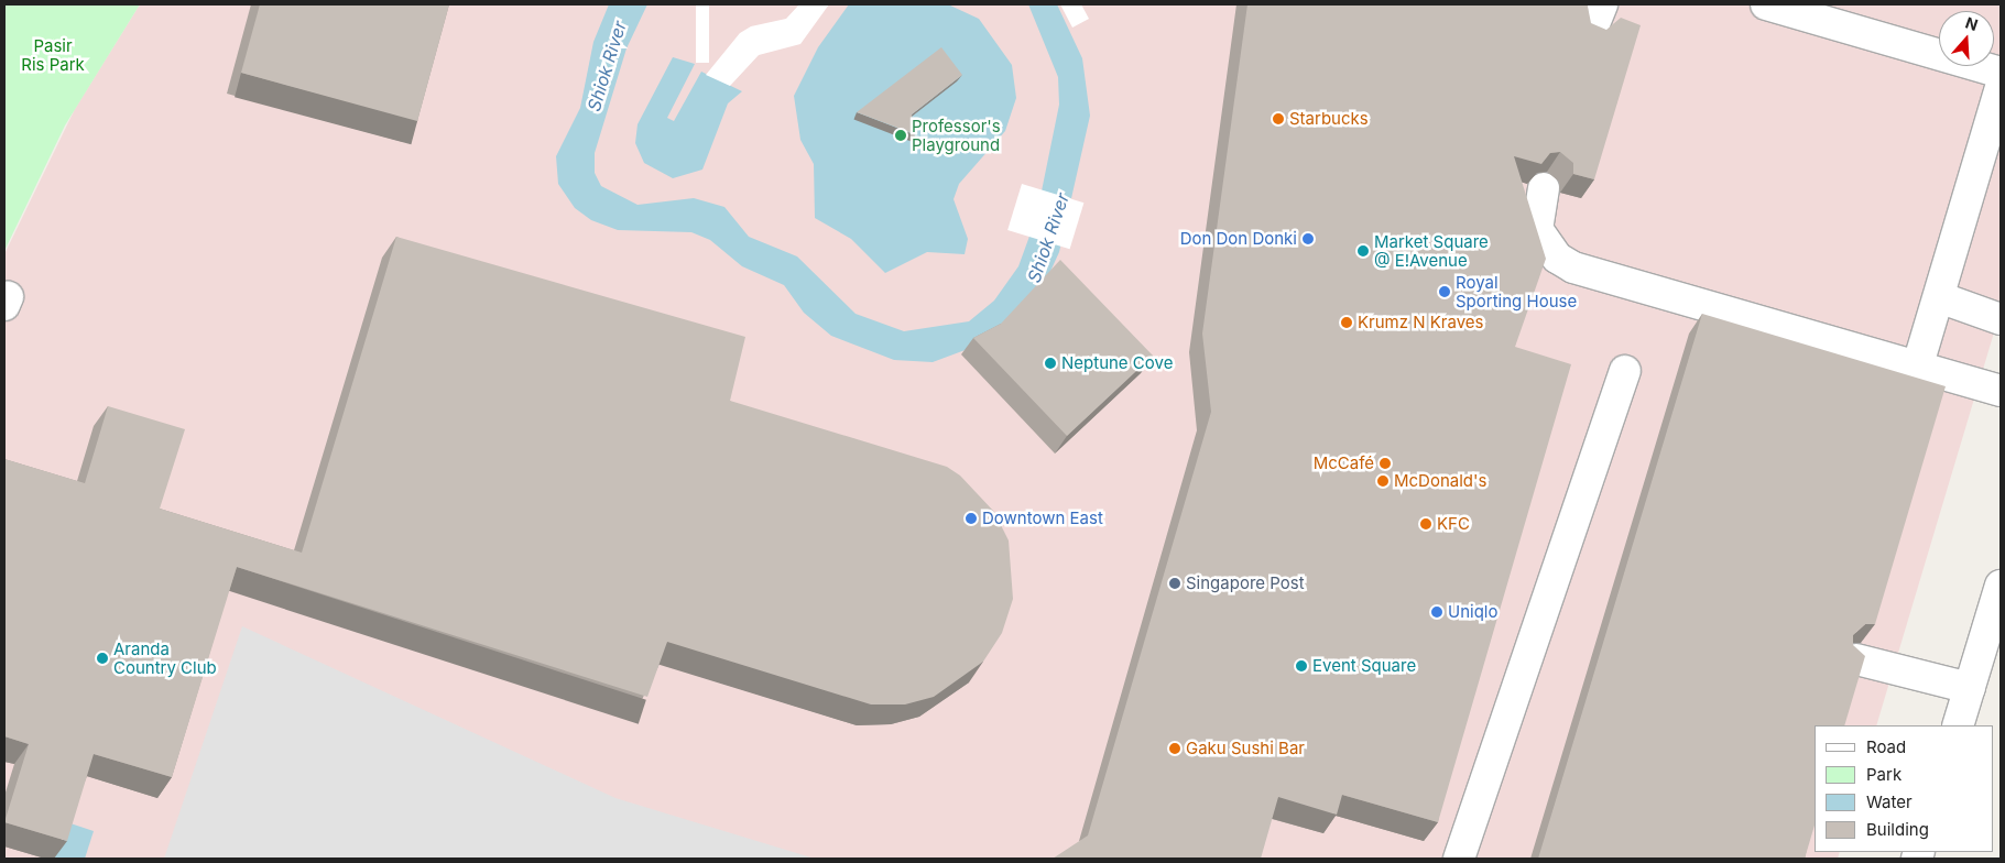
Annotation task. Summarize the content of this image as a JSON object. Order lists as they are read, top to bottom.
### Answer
{
  "water": ["Shiok River"],
  "parks": ["Pasir Ris Park"],
  "places": [
    "Starbucks",
    "Professor's Playground",
    "Don Don Donki",
    "Market Square @ E!Avenue",
    "Royal Sporting House",
    "Krumz N Kraves",
    "Neptune Cove",
    "McCafé",
    "McDonald's",
    "Downtown East",
    "KFC",
    "Singapore Post",
    "Uniqlo",
    "Aranda Country Club",
    "Event Square",
    "Gaku Sushi Bar"
  ],
  "legend": [
    "Road",
    "Park",
    "Water",
    "Building"
  ],
  "north": "top"
}
